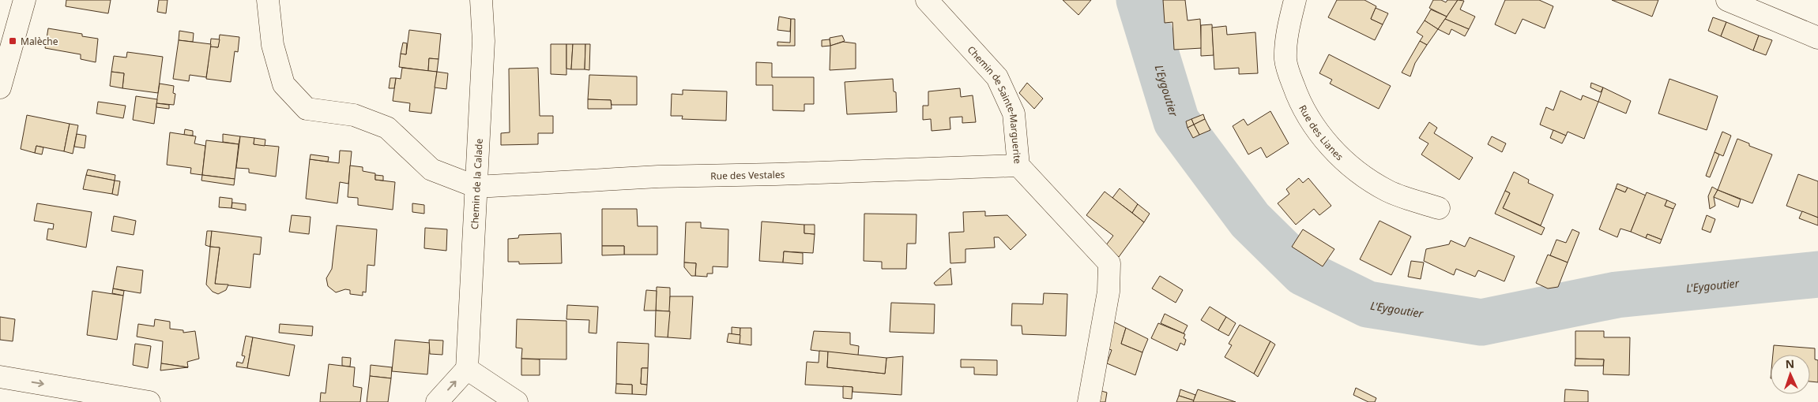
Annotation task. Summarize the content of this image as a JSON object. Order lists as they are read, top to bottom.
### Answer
{
  "streets": {
    "street": [
      "Chemin de Sainte-Marguerite",
      "Rue des Lianes",
      "Rue des Vestales",
      "Chemin de la Calade"
    ]
  },
  "crossings": [
    ["Chemin de Sainte-Marguerite", "Rue des Vestales"],
    ["Rue des Vestales", "Chemin de la Calade"]
  ],
  "water": ["L'Eygoutier"],
  "places": {
    "transit": ["Malèche"]
  },
  "north": "top"
}
